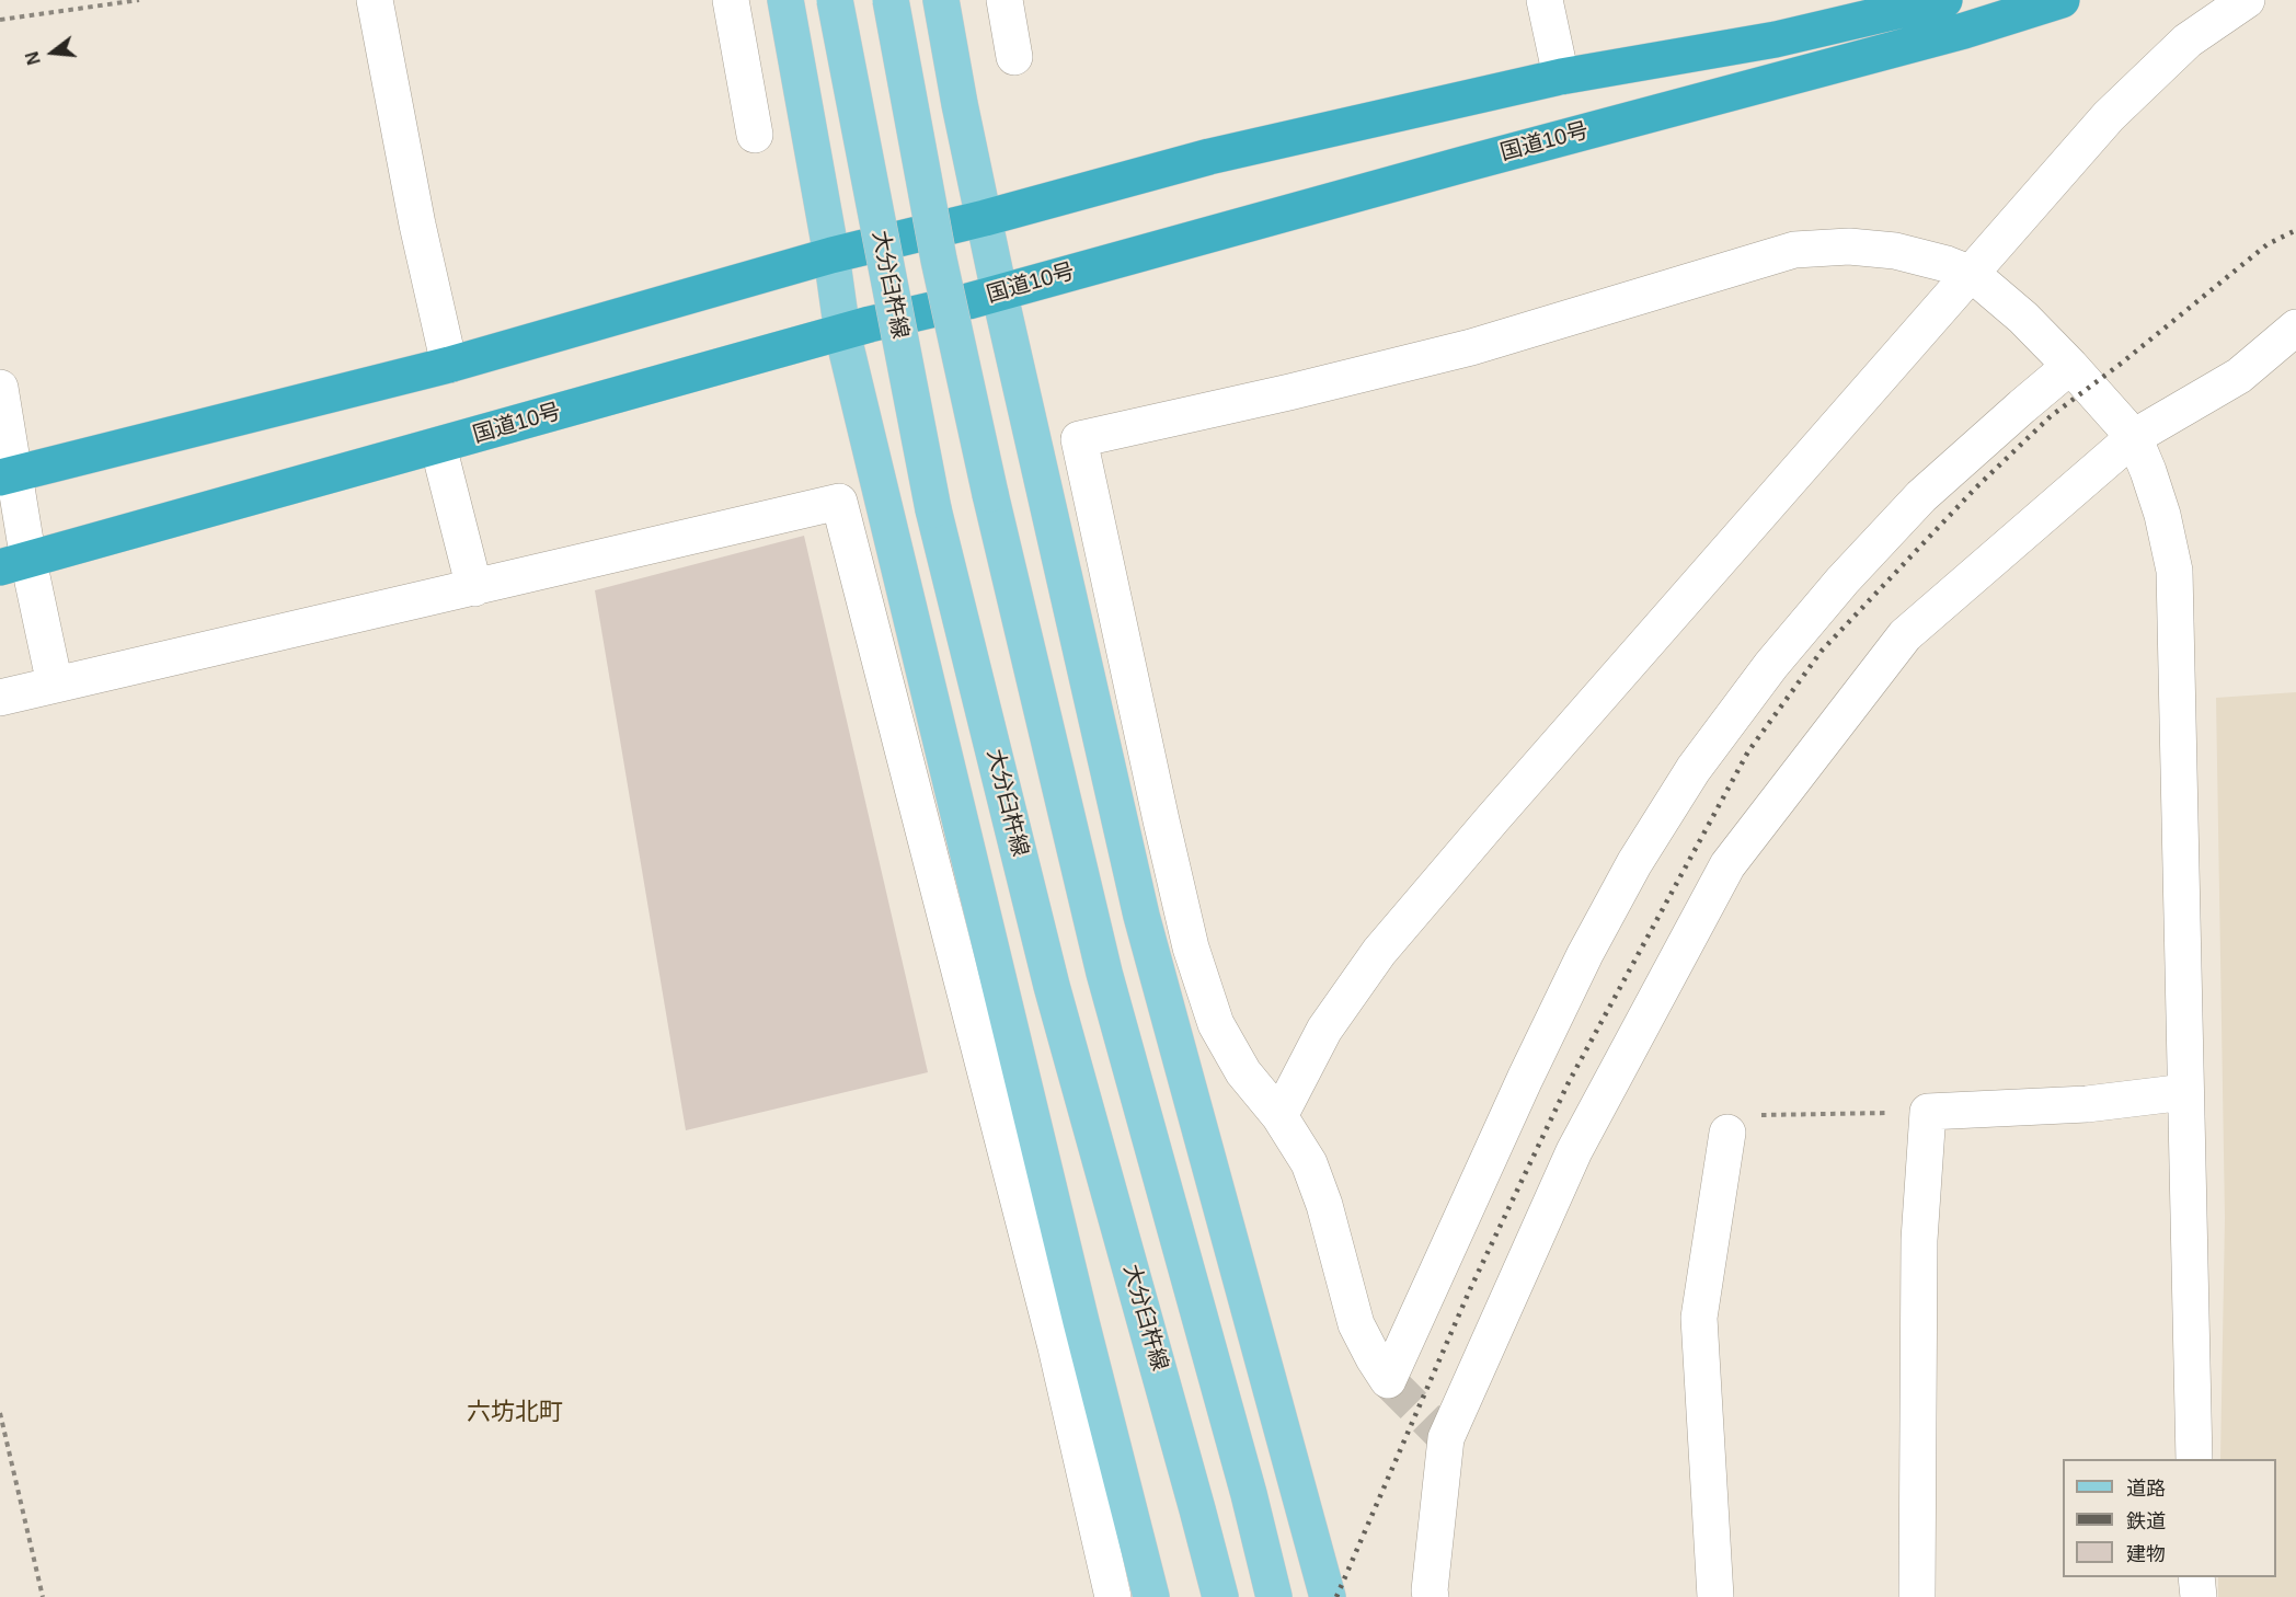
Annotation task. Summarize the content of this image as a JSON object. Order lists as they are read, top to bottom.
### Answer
{
  "streets": {
    "highway": ["国道10号"],
    "main road": ["大分臼杵線"]
  },
  "districts": ["六坊北町"],
  "legend": ["道路", "鉄道", "建物"],
  "north": "left"
}
